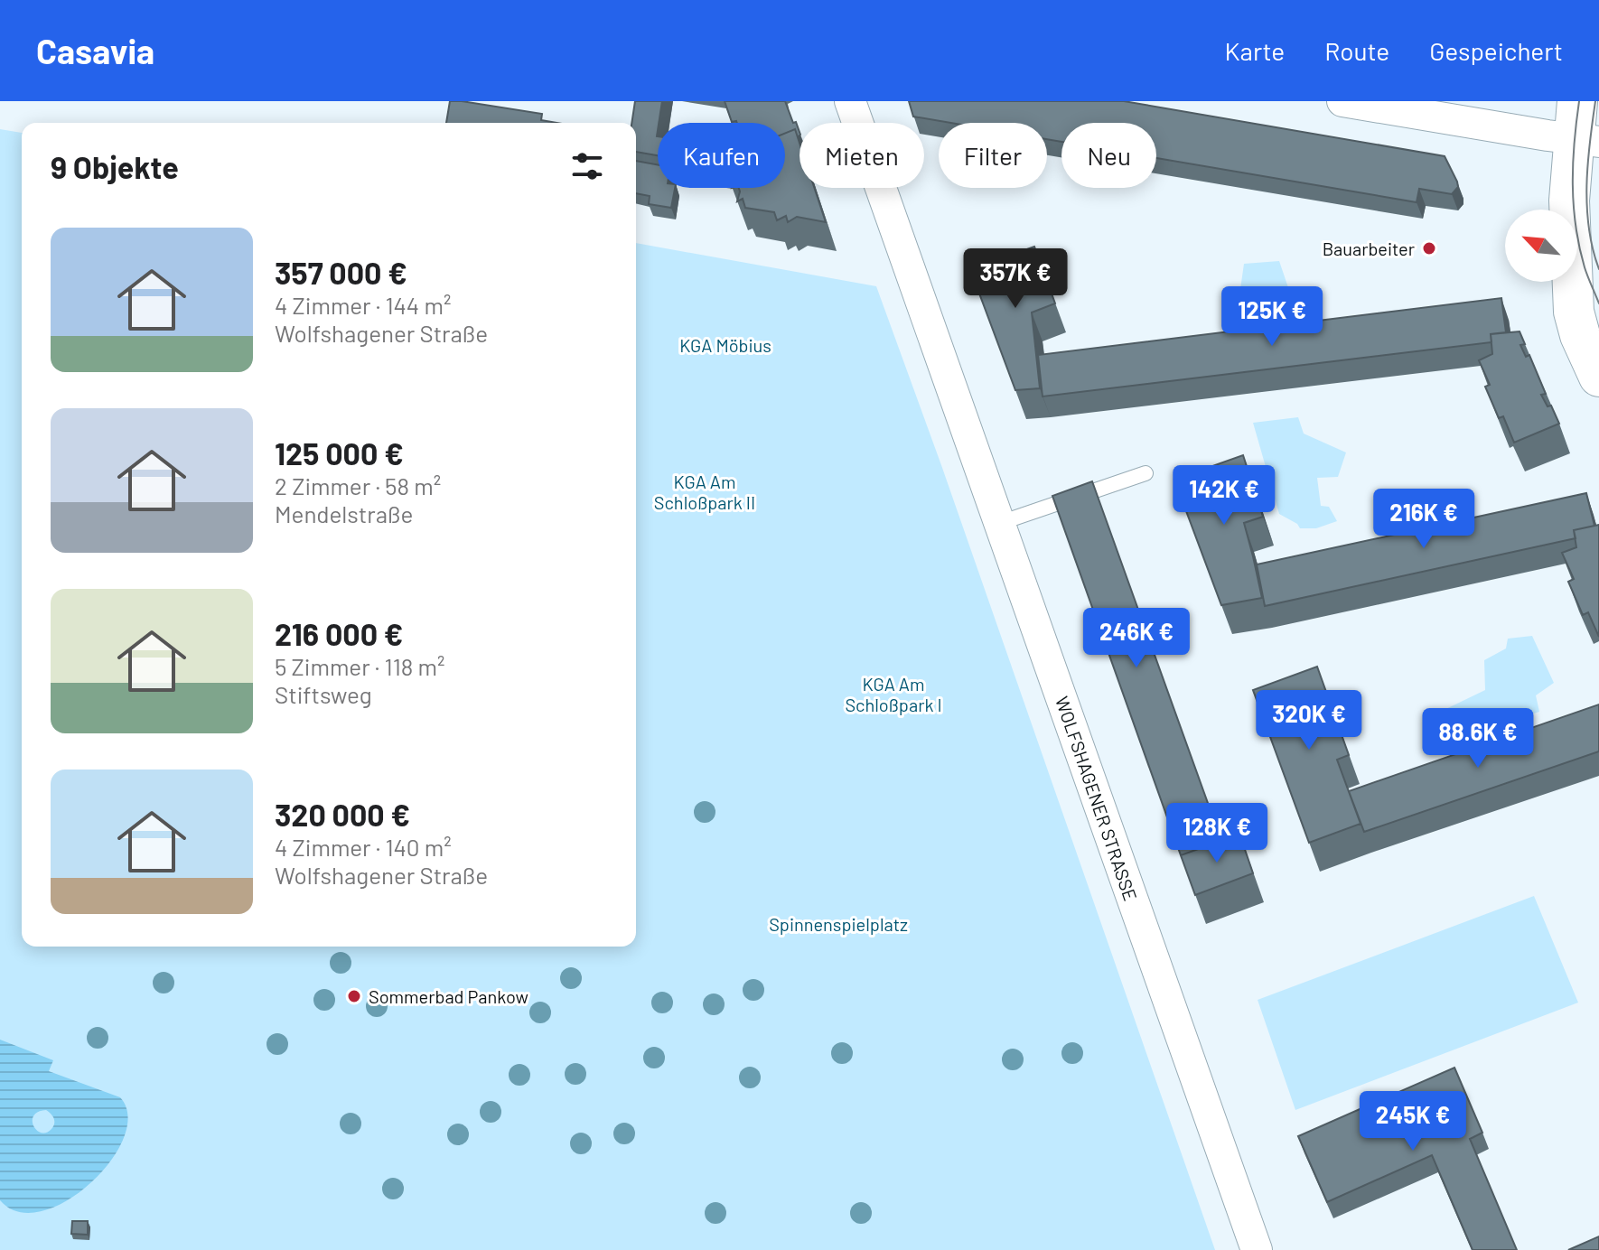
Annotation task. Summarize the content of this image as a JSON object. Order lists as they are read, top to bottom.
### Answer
{
  "streets": {
    "street": ["WOLFSHAGENER STRASSE"]
  },
  "parks": [
    "KGA Möbius",
    "KGA Am Schloßpark II",
    "KGA Am Schloßpark I",
    "Spinnenspielplatz"
  ],
  "places": ["Bauarbeiter", "Sommerbad Pankow"],
  "north": "top left",
  "page": {
    "header": "Casavia",
    "nav": ["Karte", "Route", "Gespeichert"],
    "chip": [
      "Kaufen",
      "Mieten",
      "Filter",
      "Neu"
    ],
    "heading": "9 Objekte",
    "list": [
      {
        "name": "357 000 €",
        "note": "4 Zimmer · 144 m² · Wolfshagener Straße"
      },
      {
        "name": "125 000 €",
        "note": "2 Zimmer · 58 m² · Mendelstraße"
      },
      {
        "name": "216 000 €",
        "note": "5 Zimmer · 118 m² · Stiftsweg"
      },
      {
        "name": "320 000 €",
        "note": "4 Zimmer · 140 m² · Wolfshagener Straße"
      }
    ],
    "price": [
      "357K €",
      "125K €",
      "142K €",
      "216K €",
      "246K €",
      "320K €",
      "88.6K €",
      "128K €",
      "245K €"
    ]
  }
}
